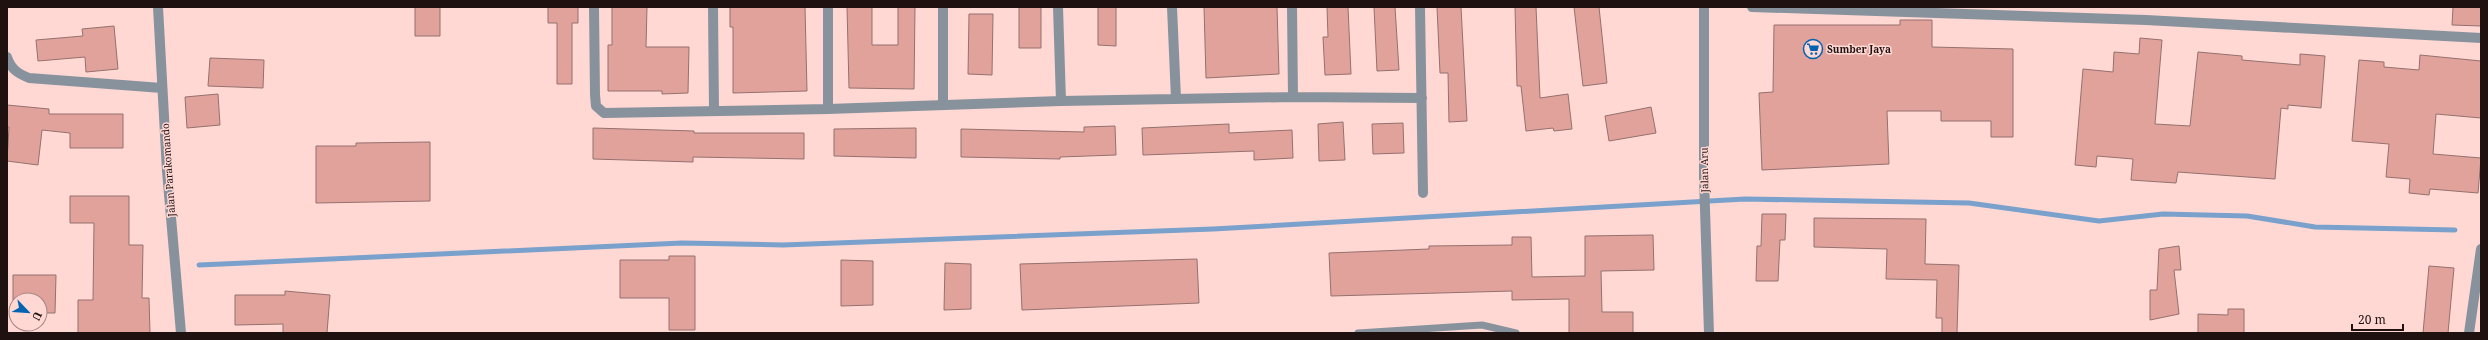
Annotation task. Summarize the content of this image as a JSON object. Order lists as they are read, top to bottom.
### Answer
{
  "streets": {
    "street": ["Jalan Parakomando", "Jalan Aru"]
  },
  "places": {
    "supermarket": ["Sumber Jaya"]
  },
  "scale_bar": "20 m",
  "north": "bottom right"
}
